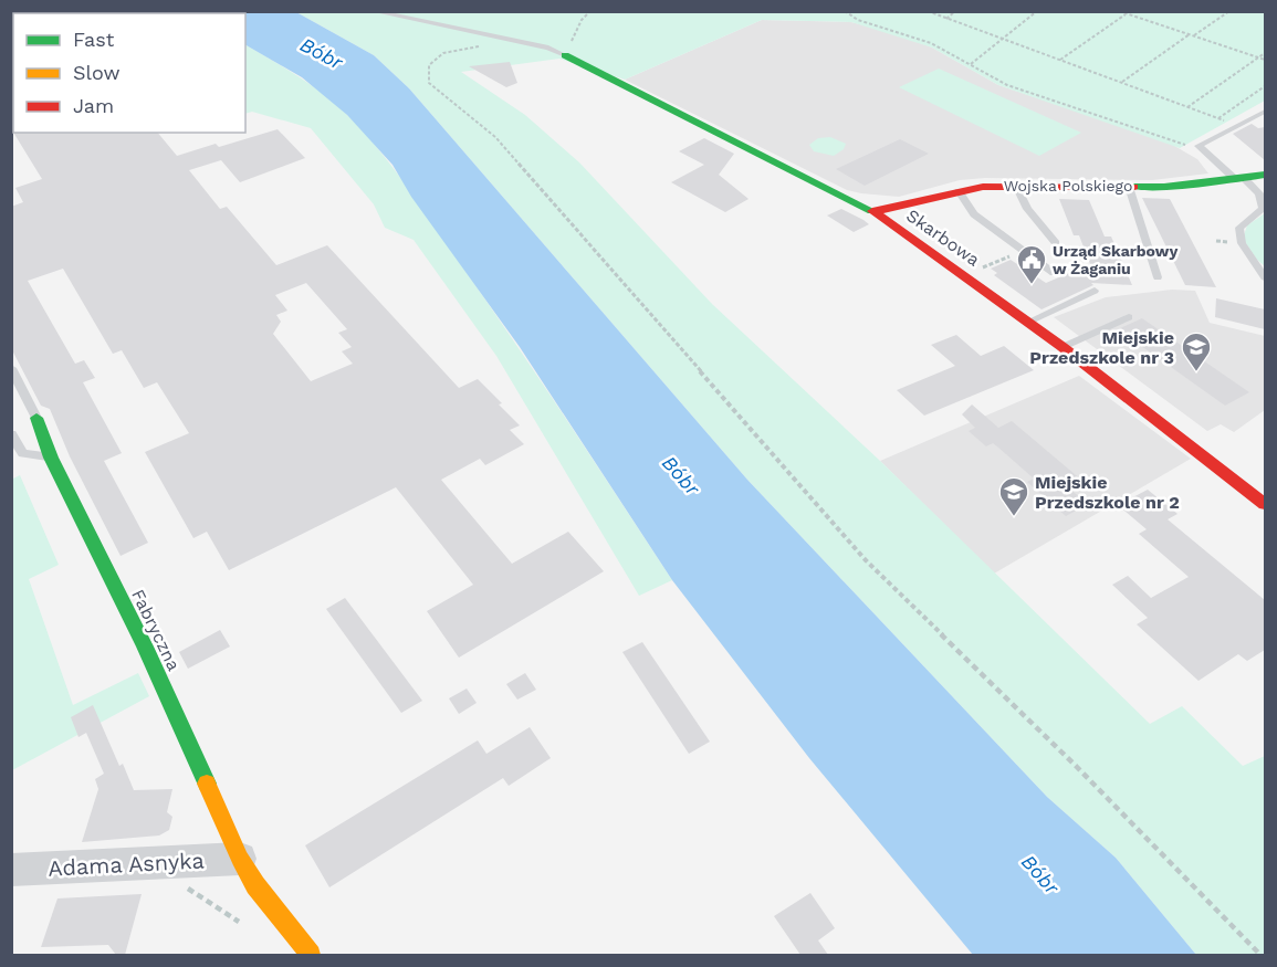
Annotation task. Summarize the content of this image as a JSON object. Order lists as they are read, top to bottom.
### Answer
{
  "streets": {
    "street": [
      "Wojska Polskiego",
      "Skarbowa",
      "Fabryczna",
      "Adama Asnyka"
    ]
  },
  "crossings": [
    ["Wojska Polskiego", "Skarbowa"],
    ["Fabryczna", "Adama Asnyka"]
  ],
  "water": ["Bóbr"],
  "places": {
    "public building": ["Urząd Skarbowy w Żaganiu"],
    "school or university": ["Miejskie Przedszkole nr 3", "Miejskie Przedszkole nr 2"]
  },
  "legend": ["Fast", "Slow", "Jam"]
}
